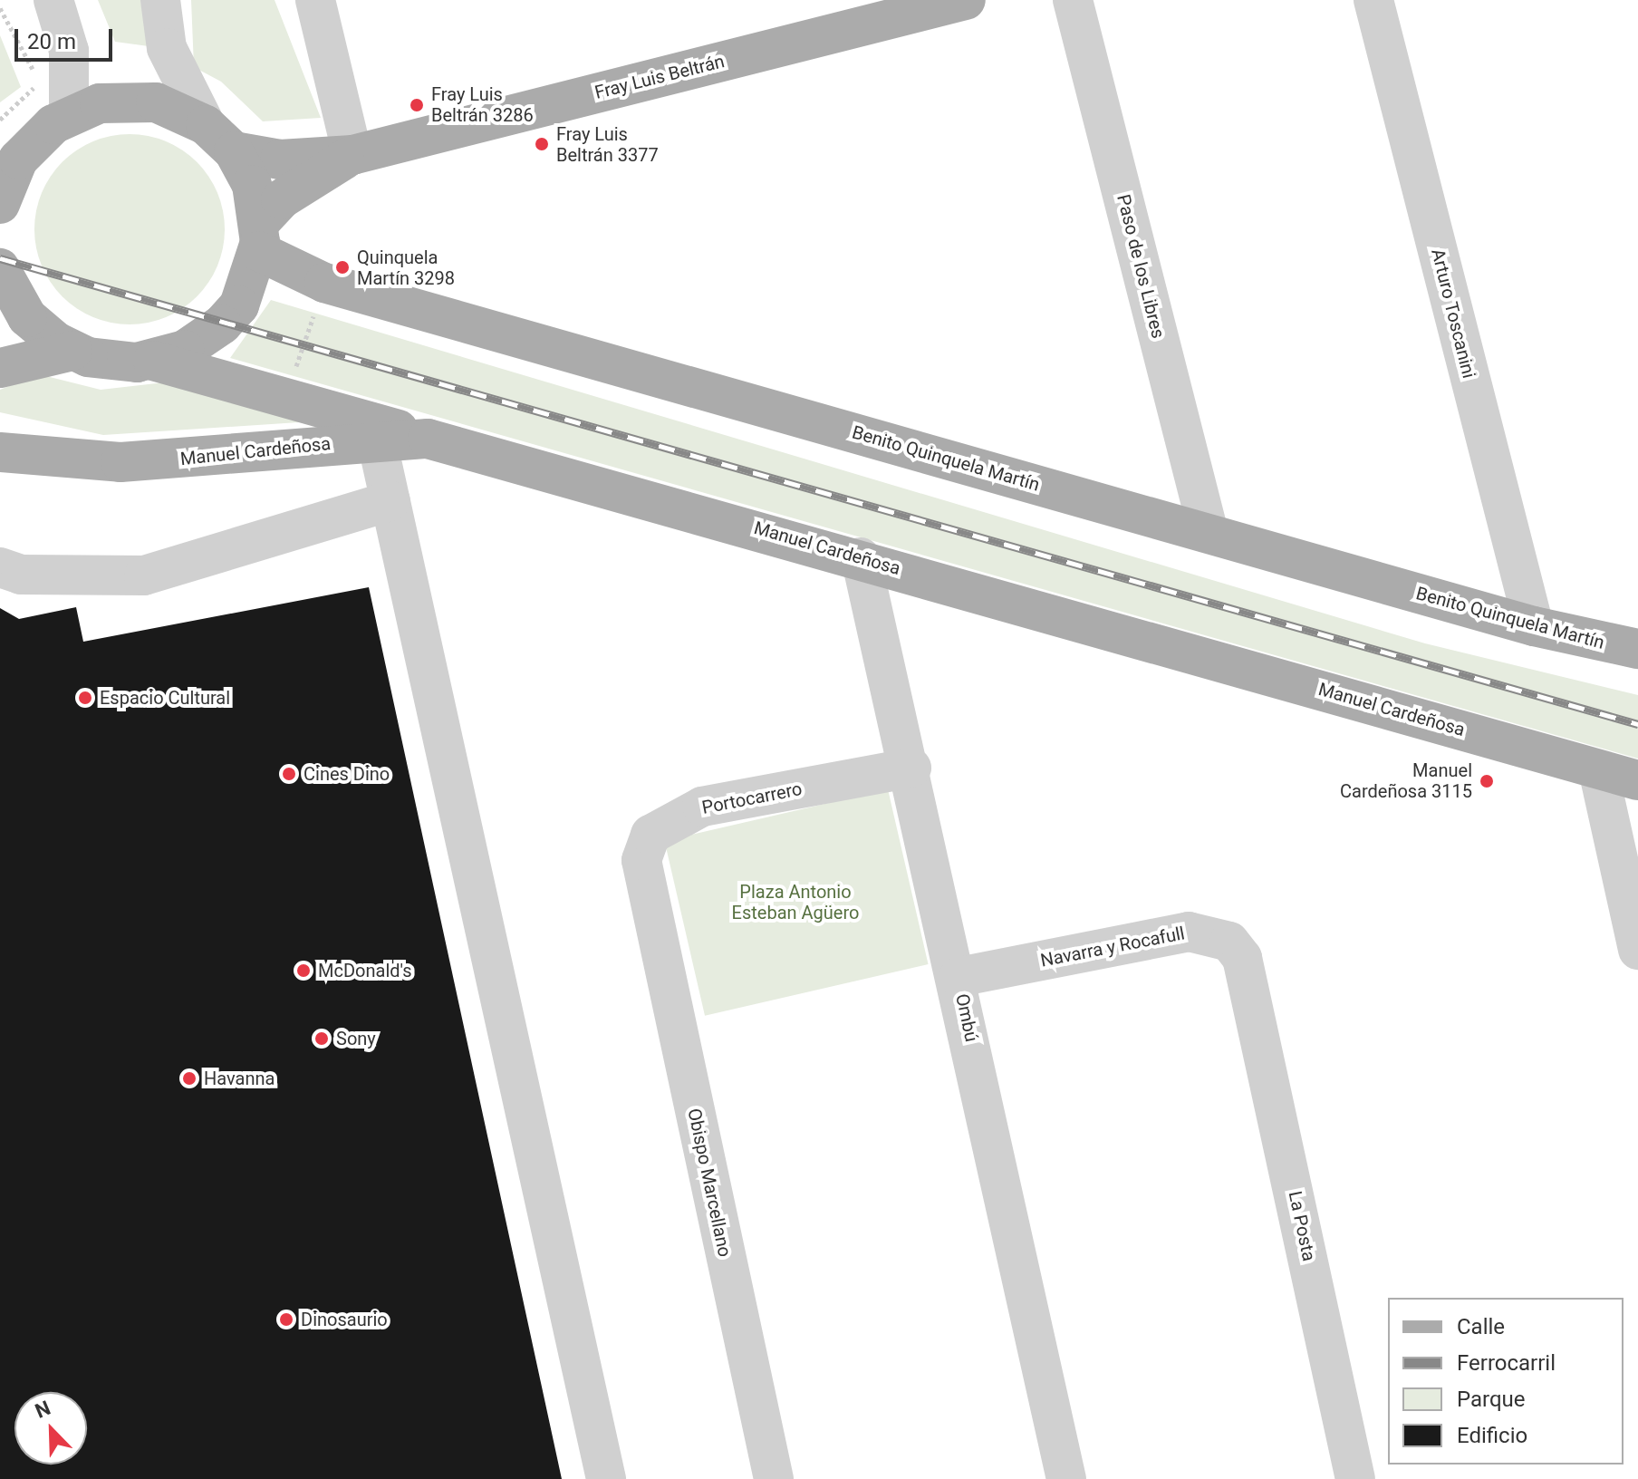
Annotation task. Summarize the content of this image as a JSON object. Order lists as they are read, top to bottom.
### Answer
{
  "streets": {
    "main road": ["Fray Luis Beltrán", "Manuel Cardeñosa", "Benito Quinquela Martín"],
    "street": [
      "Paso de los Libres",
      "Arturo Toscanini",
      "Portocarrero",
      "Navarra y Rocafull",
      "Ombú",
      "Obispo Marcellano",
      "La Posta"
    ]
  },
  "crossings": [
    ["Paso de los Libres", "Benito Quinquela Martín"],
    ["Arturo Toscanini", "Benito Quinquela Martín"],
    ["Manuel Cardeñosa", "Ombú"],
    ["Portocarrero", "Ombú"],
    ["Portocarrero", "Obispo Marcellano"],
    ["Navarra y Rocafull", "Ombú"],
    ["Navarra y Rocafull", "La Posta"]
  ],
  "parks": ["Plaza Antonio Esteban Agüero"],
  "places": [
    "Fray Luis Beltrán 3286",
    "Fray Luis Beltrán 3377",
    "Quinquela Martín 3298",
    "Espacio Cultural",
    "Cines Dino",
    "Manuel Cardeñosa 3115",
    "McDonald's",
    "Sony",
    "Havanna",
    "Dinosaurio"
  ],
  "legend": [
    "Calle",
    "Ferrocarril",
    "Parque",
    "Edificio"
  ],
  "scale_bar": "20 m",
  "north": "top left"
}
